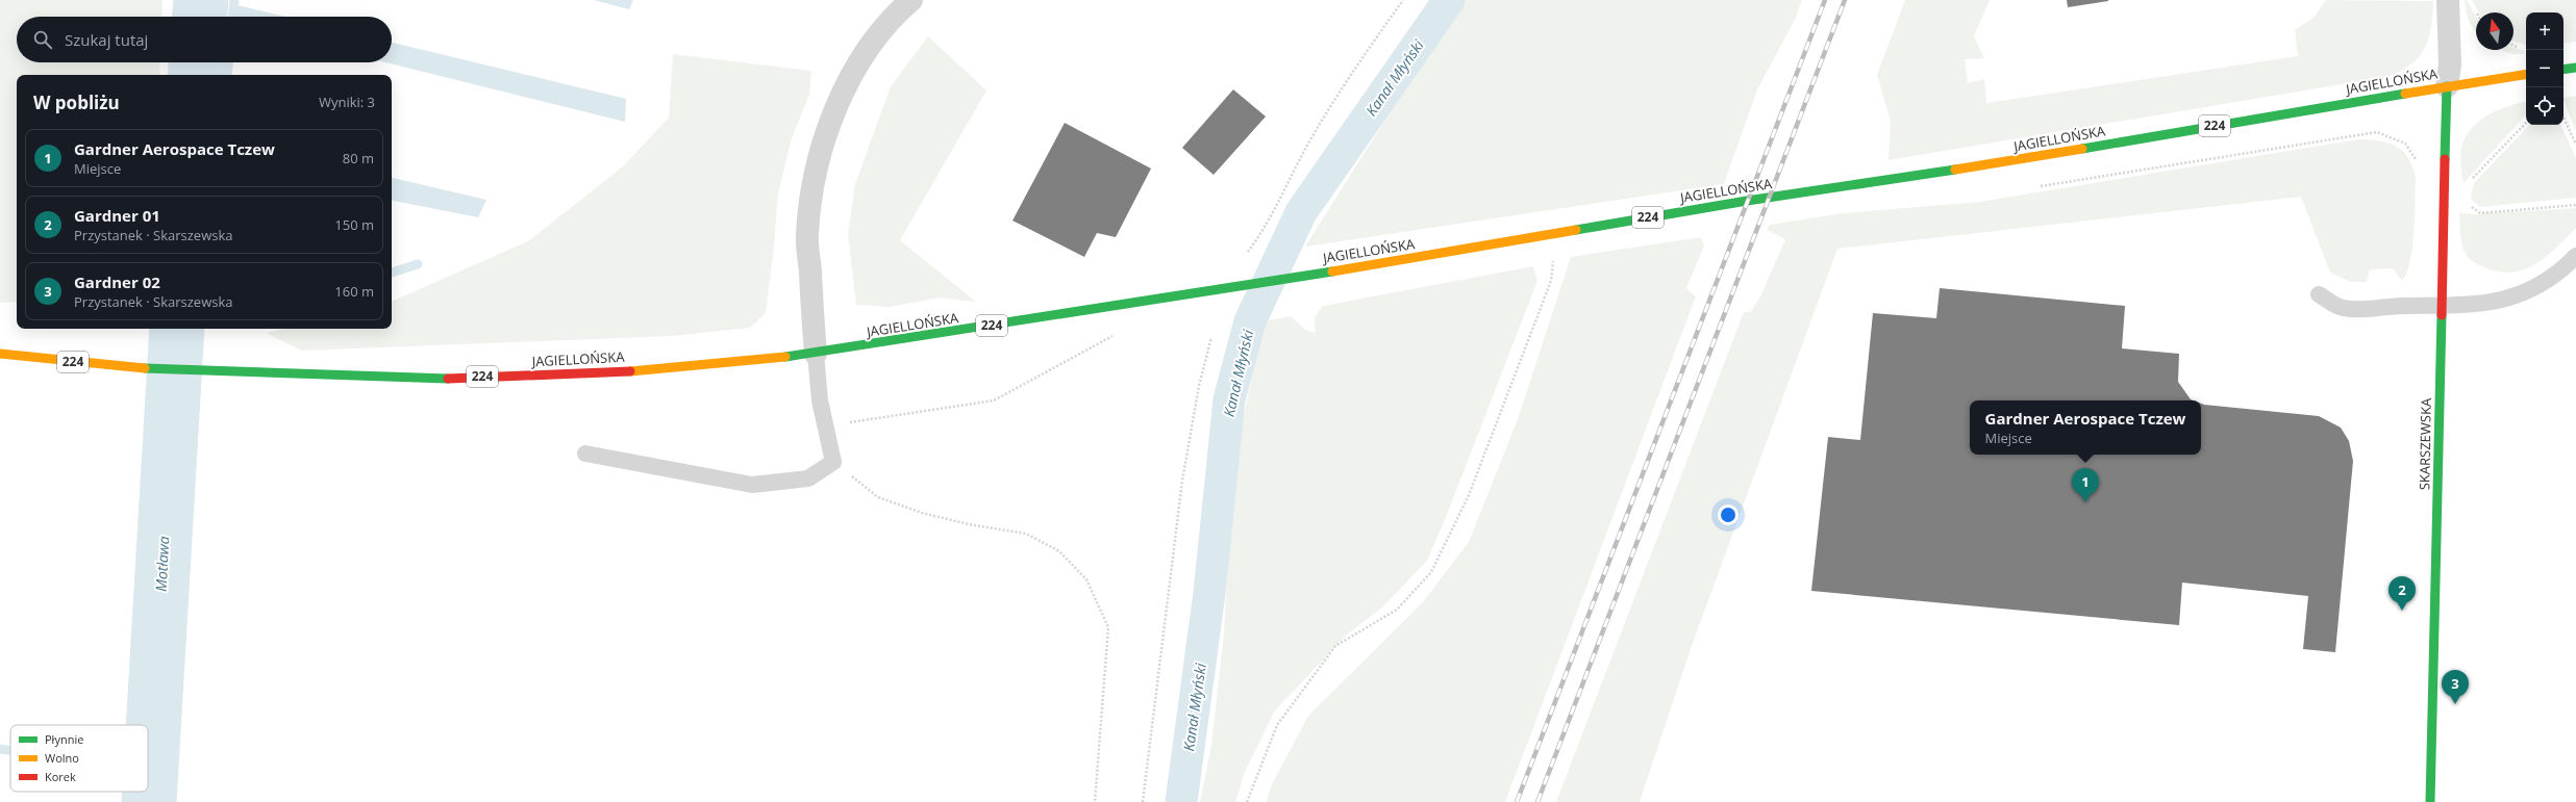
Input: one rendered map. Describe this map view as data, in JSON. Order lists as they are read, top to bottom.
{
  "streets": {
    "main road": ["JAGIELLOŃSKA", "224", "SKARSZEWSKA"]
  },
  "crossings": [
    ["JAGIELLOŃSKA", "SKARSZEWSKA"]
  ],
  "water": ["Kanał Młyński", "Motława"],
  "legend": ["Płynnie", "Wolno", "Korek"],
  "north": "top",
  "page": {
    "map_buttons": ["+", "−"],
    "search": "Szukaj tutaj",
    "heading": ["W pobliżu", "Wyniki: 3"],
    "list": [
      {
        "mark": "1",
        "name": "Gardner Aerospace Tczew",
        "note": "Miejsce",
        "value": "80 m"
      },
      {
        "mark": "2",
        "name": "Gardner 01",
        "note": "Przystanek · Skarszewska",
        "value": "150 m"
      },
      {
        "mark": "3",
        "name": "Gardner 02",
        "note": "Przystanek · Skarszewska",
        "value": "160 m"
      }
    ],
    "popup": ["Gardner Aerospace Tczew", "Miejsce"],
    "pins": ["1", "2", "3"]
  }
}
